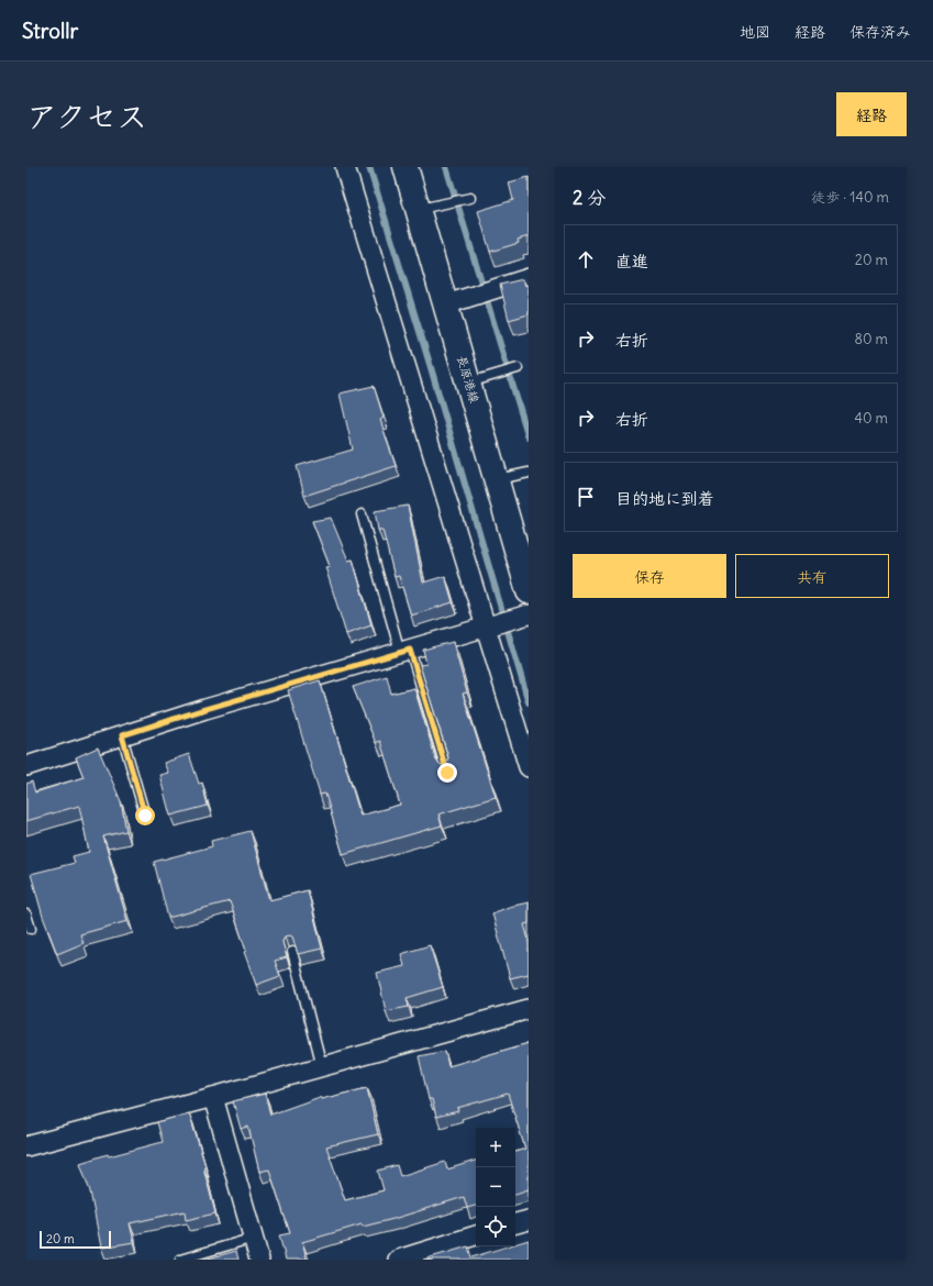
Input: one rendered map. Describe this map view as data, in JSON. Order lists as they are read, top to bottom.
{
  "streets": {
    "main road": ["長原港線"]
  },
  "scale_bar": "20 m",
  "page": {
    "header": "Strollr",
    "nav": ["地図", "経路", "保存済み"],
    "title": "アクセス",
    "buttons": [
      "経路",
      ["保存", "共有"]
    ],
    "heading": ["2 分", "徒歩 · 140 m"],
    "list": [
      ["直進", "20 m"],
      ["右折", "80 m"],
      ["右折", "40 m"],
      "目的地に到着"
    ],
    "map_buttons": ["+", "−"],
    "scale": "20 m"
  }
}
